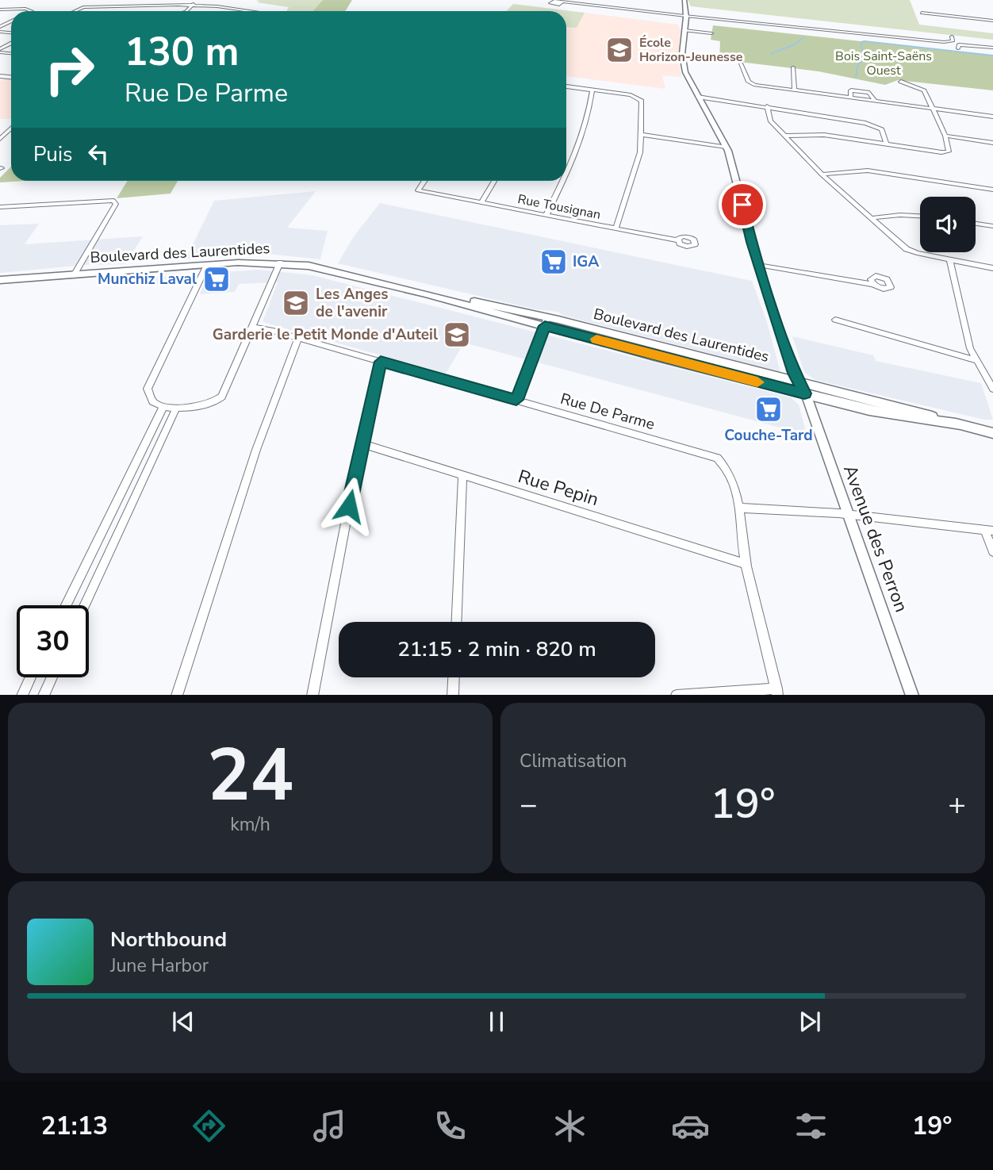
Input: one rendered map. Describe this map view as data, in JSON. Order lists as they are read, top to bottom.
{
  "streets": {
    "main road": ["Boulevard des Laurentides"],
    "street": [
      "Rue Tousignan",
      "Rue De Parme",
      "Rue Pepin",
      "Avenue des Perron"
    ]
  },
  "crossings": [
    ["Boulevard des Laurentides", "Avenue des Perron"],
    ["Rue De Parme", "Rue Pepin"]
  ],
  "parks": ["Bois Saint-Saëns Ouest"],
  "places": {
    "school or university": ["École Horizon-Jeunesse", "Les Anges de l'avenir", "Garderie le Petit Monde d'Auteil"],
    "supermarket": ["IGA", "Munchiz Laval", "Couche-Tard"]
  },
  "page": {
    "turn": ["130 m", "Rue De Parme"],
    "then": "Puis",
    "limit": "30",
    "trip": "21:15 · 2 min · 820 m",
    "tile": [
      ["24", "km/h"],
      "Climatisation"
    ],
    "heat": ["−", "19°", "+"],
    "song": ["Northbound", "June Harbor"],
    "tabs": ["21:13", "19°"]
  }
}
